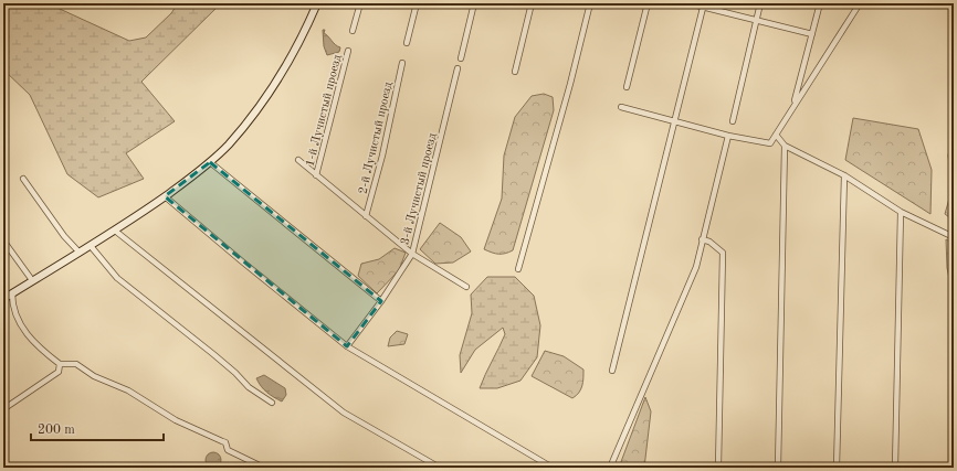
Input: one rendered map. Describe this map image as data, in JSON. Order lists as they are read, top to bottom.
{
  "streets": {
    "street": ["1-й Лучистый проезд", "2-й Лучистый проезд", "3-й Лучистый проезд"]
  },
  "scale_bar": "200 m"
}
